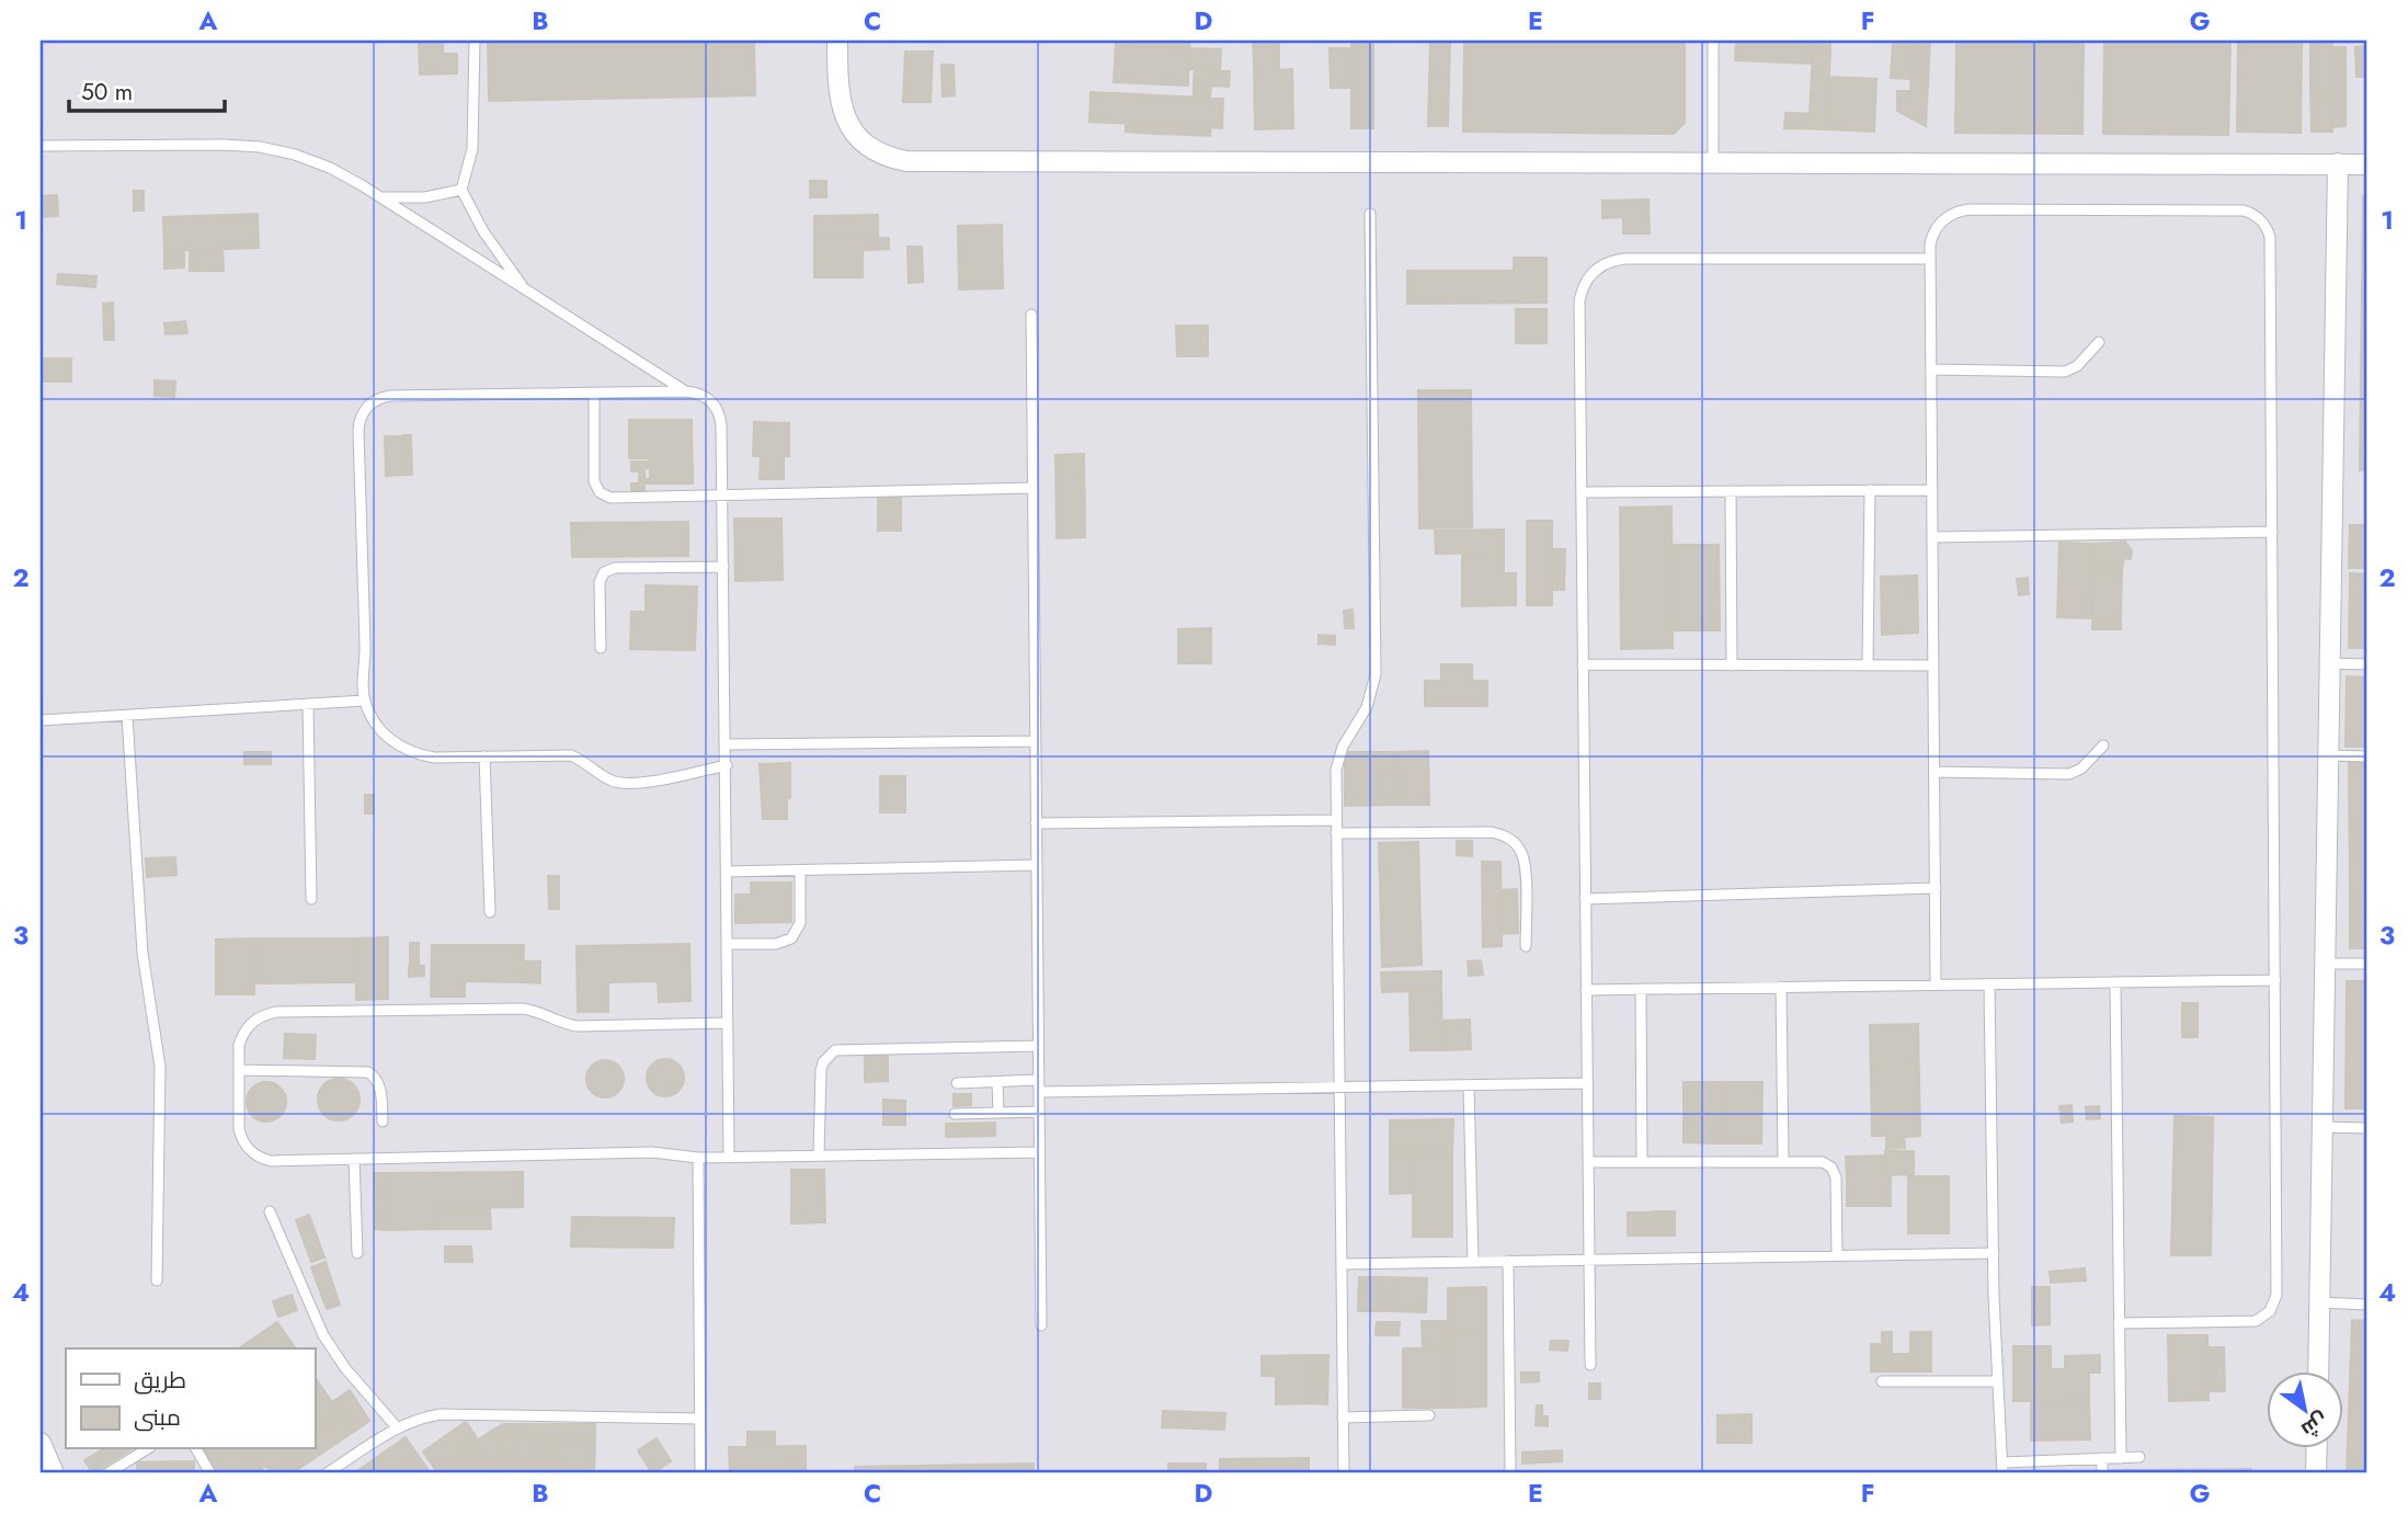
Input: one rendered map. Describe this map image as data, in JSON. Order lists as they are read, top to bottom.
{
  "legend": ["طريق", "مبنى"],
  "scale_bar": "50 m",
  "north": "bottom right",
  "grid": {
    "columns": [
      "A",
      "B",
      "C",
      "D",
      "E",
      "F",
      "G"
    ],
    "rows": [
      "1",
      "2",
      "3",
      "4"
    ]
  }
}
